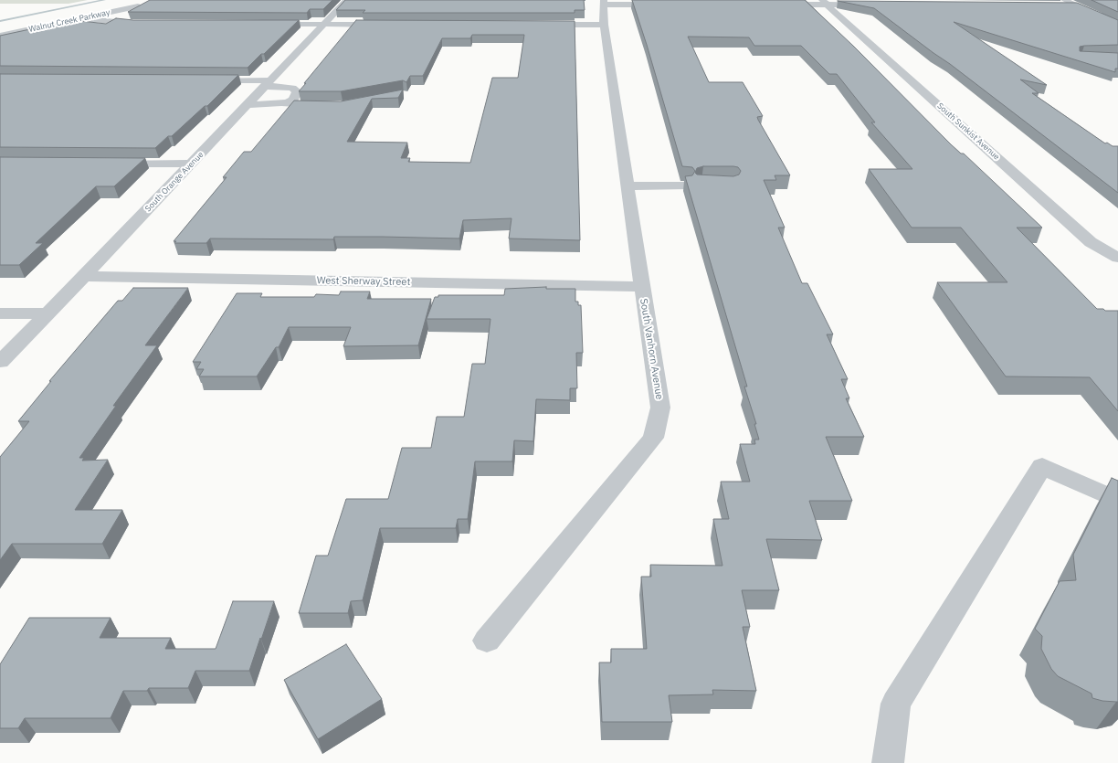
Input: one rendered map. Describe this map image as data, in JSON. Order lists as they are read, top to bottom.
{
  "streets": {
    "street": [
      "Walnut Creek Parkway",
      "South Sunkist Avenue",
      "South Orange Avenue",
      "West Sherway Street",
      "South Vanhorn Avenue"
    ]
  },
  "crossings": [
    ["South Orange Avenue", "West Sherway Street"],
    ["West Sherway Street", "South Vanhorn Avenue"]
  ]
}
